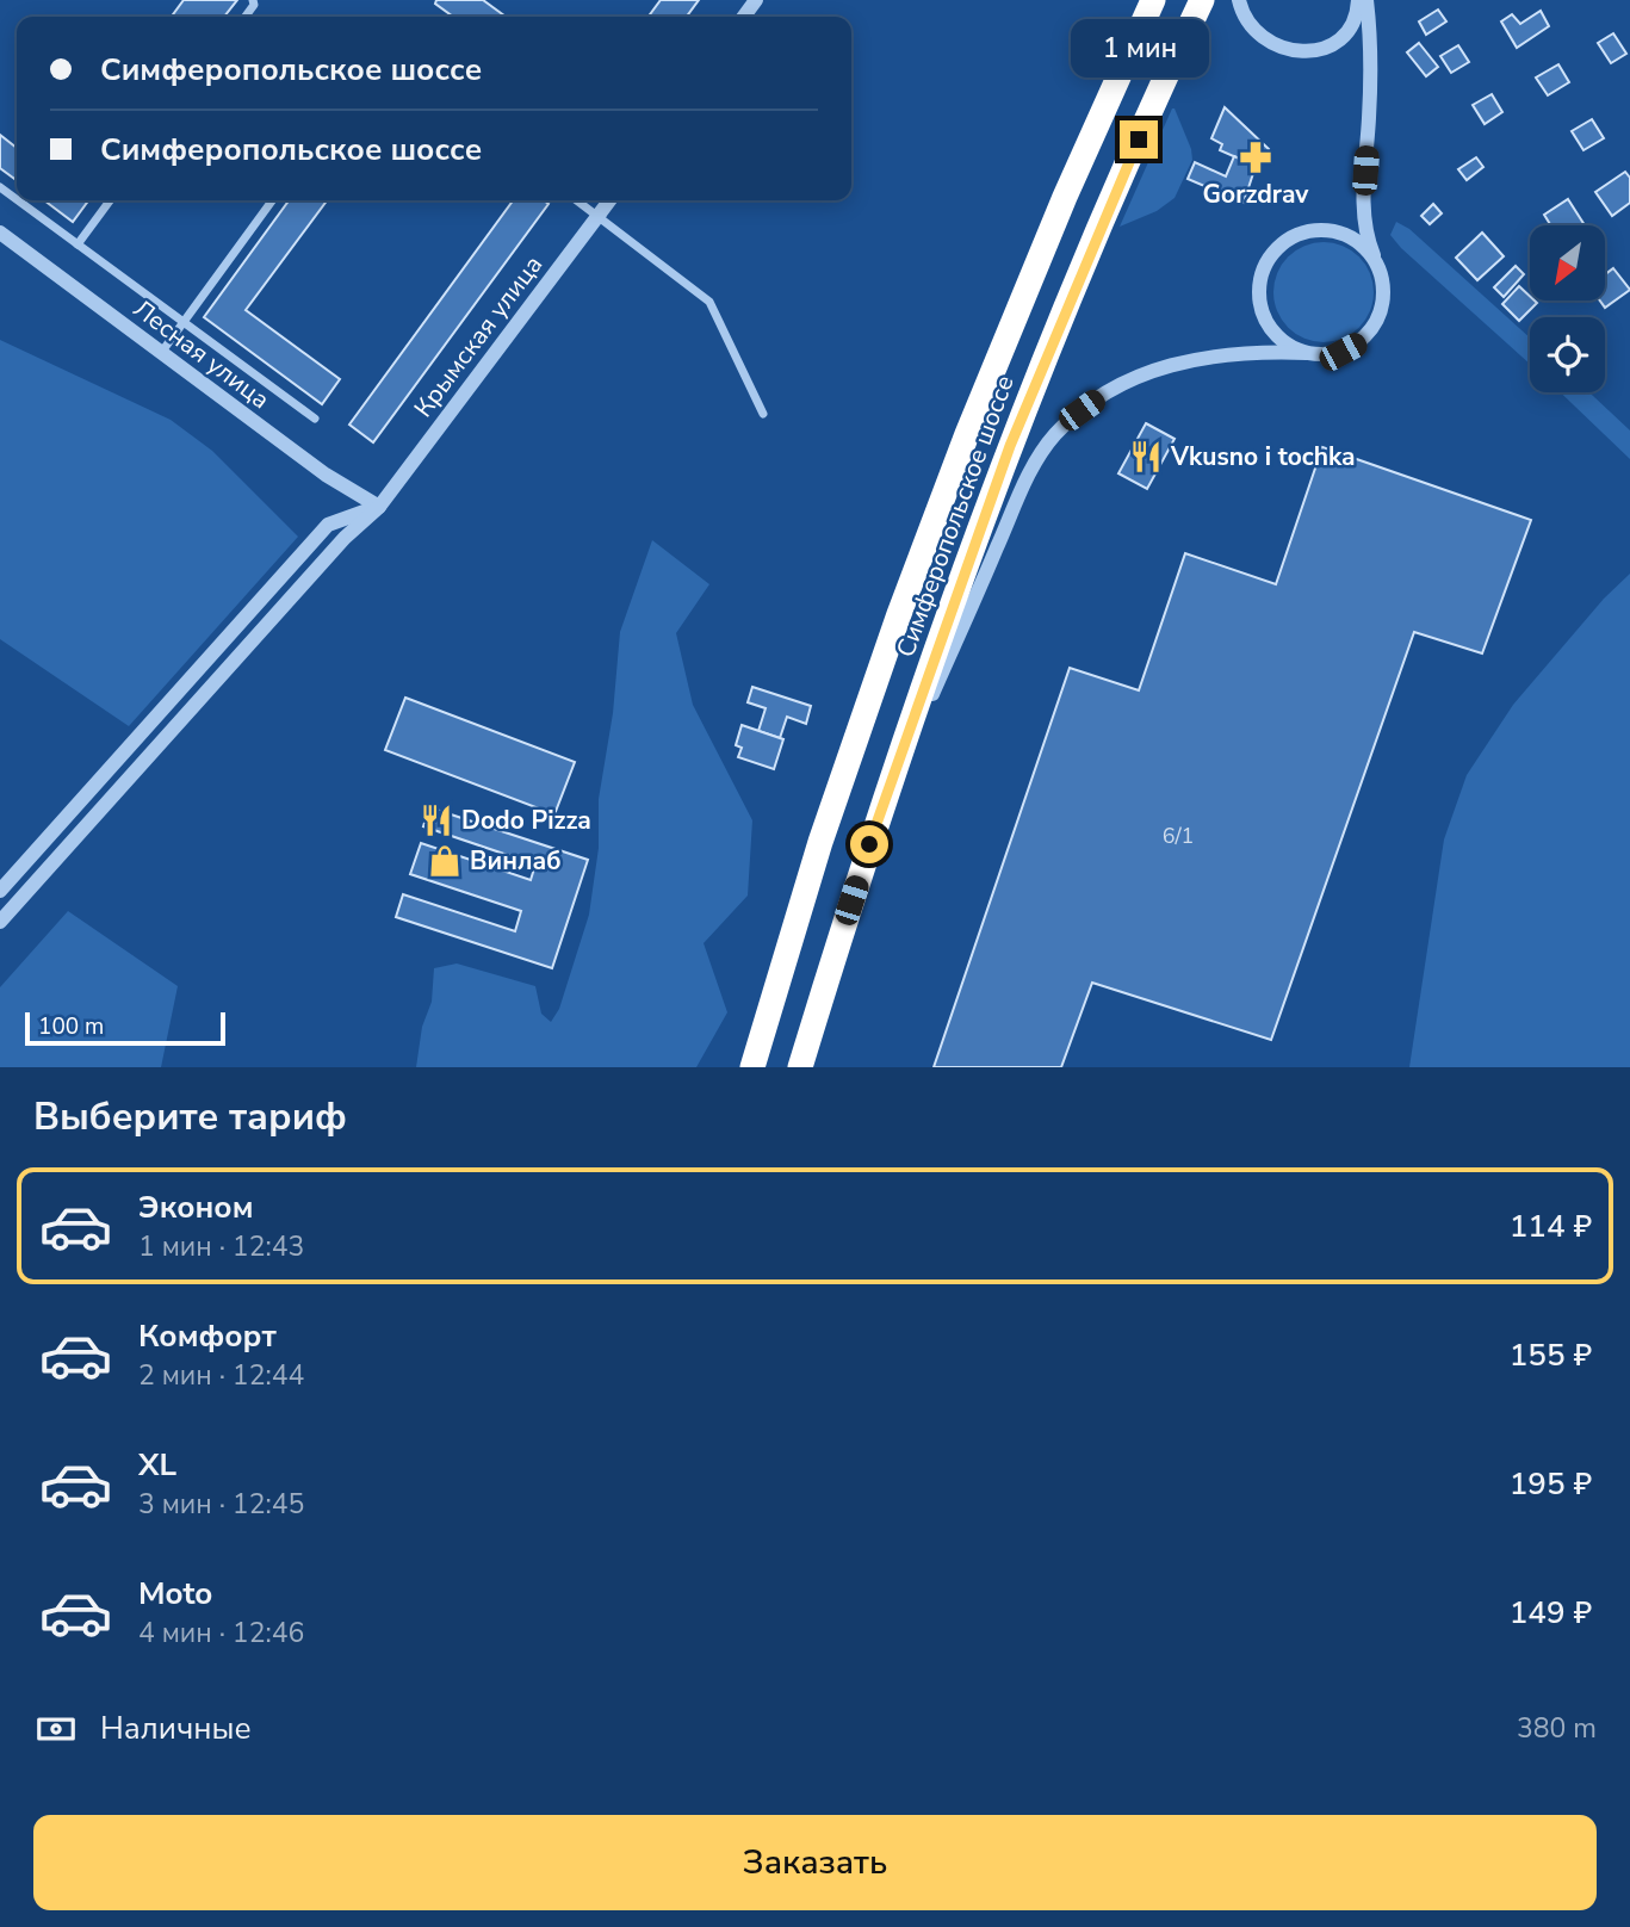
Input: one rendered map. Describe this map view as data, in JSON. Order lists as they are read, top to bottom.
{
  "streets": {
    "highway": ["Симферопольское шоссе"],
    "street": ["Крымская улица", "Лесная улица"]
  },
  "crossings": [
    ["Крымская улица", "Лесная улица"]
  ],
  "places": {
    "pharmacy": ["Gorzdrav"],
    "restaurant": ["Vkusno i tochka", "Dodo Pizza"],
    "shop": ["Винлаб"]
  },
  "house_numbers": ["6/1"],
  "scale_bar": "100 m",
  "north": "bottom left",
  "page": {
    "banner": ["Симферопольское шоссе", "Симферопольское шоссе"],
    "bubble": "1 мин",
    "scale": "100 m",
    "heading": "Выберите тариф",
    "list": [
      {
        "name": "Эконом",
        "note": "1 мин · 12:43",
        "value": "114 ₽"
      },
      {
        "name": "Комфорт",
        "note": "2 мин · 12:44",
        "value": "155 ₽"
      },
      {
        "name": "XL",
        "note": "3 мин · 12:45",
        "value": "195 ₽"
      },
      {
        "name": "Moto",
        "note": "4 мин · 12:46",
        "value": "149 ₽"
      }
    ],
    "pay": ["Наличные", "380 m"],
    "buttons": "Заказать"
  }
}
